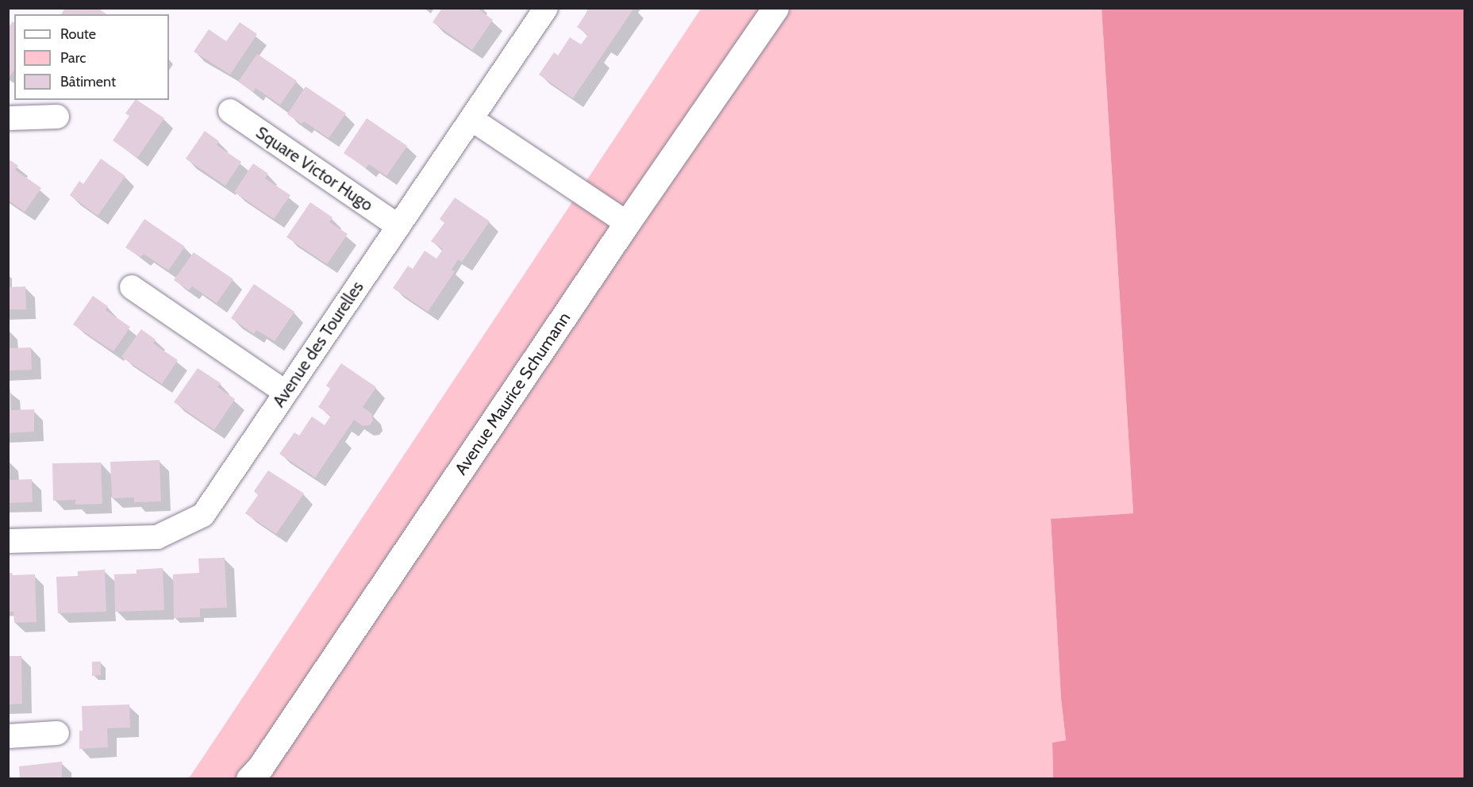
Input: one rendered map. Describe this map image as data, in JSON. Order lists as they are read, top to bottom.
{
  "streets": {
    "street": ["Square Victor Hugo", "Avenue des Tourelles", "Avenue Maurice Schumann"]
  },
  "crossings": [
    ["Square Victor Hugo", "Avenue des Tourelles"]
  ],
  "legend": ["Route", "Parc", "Bâtiment"]
}
